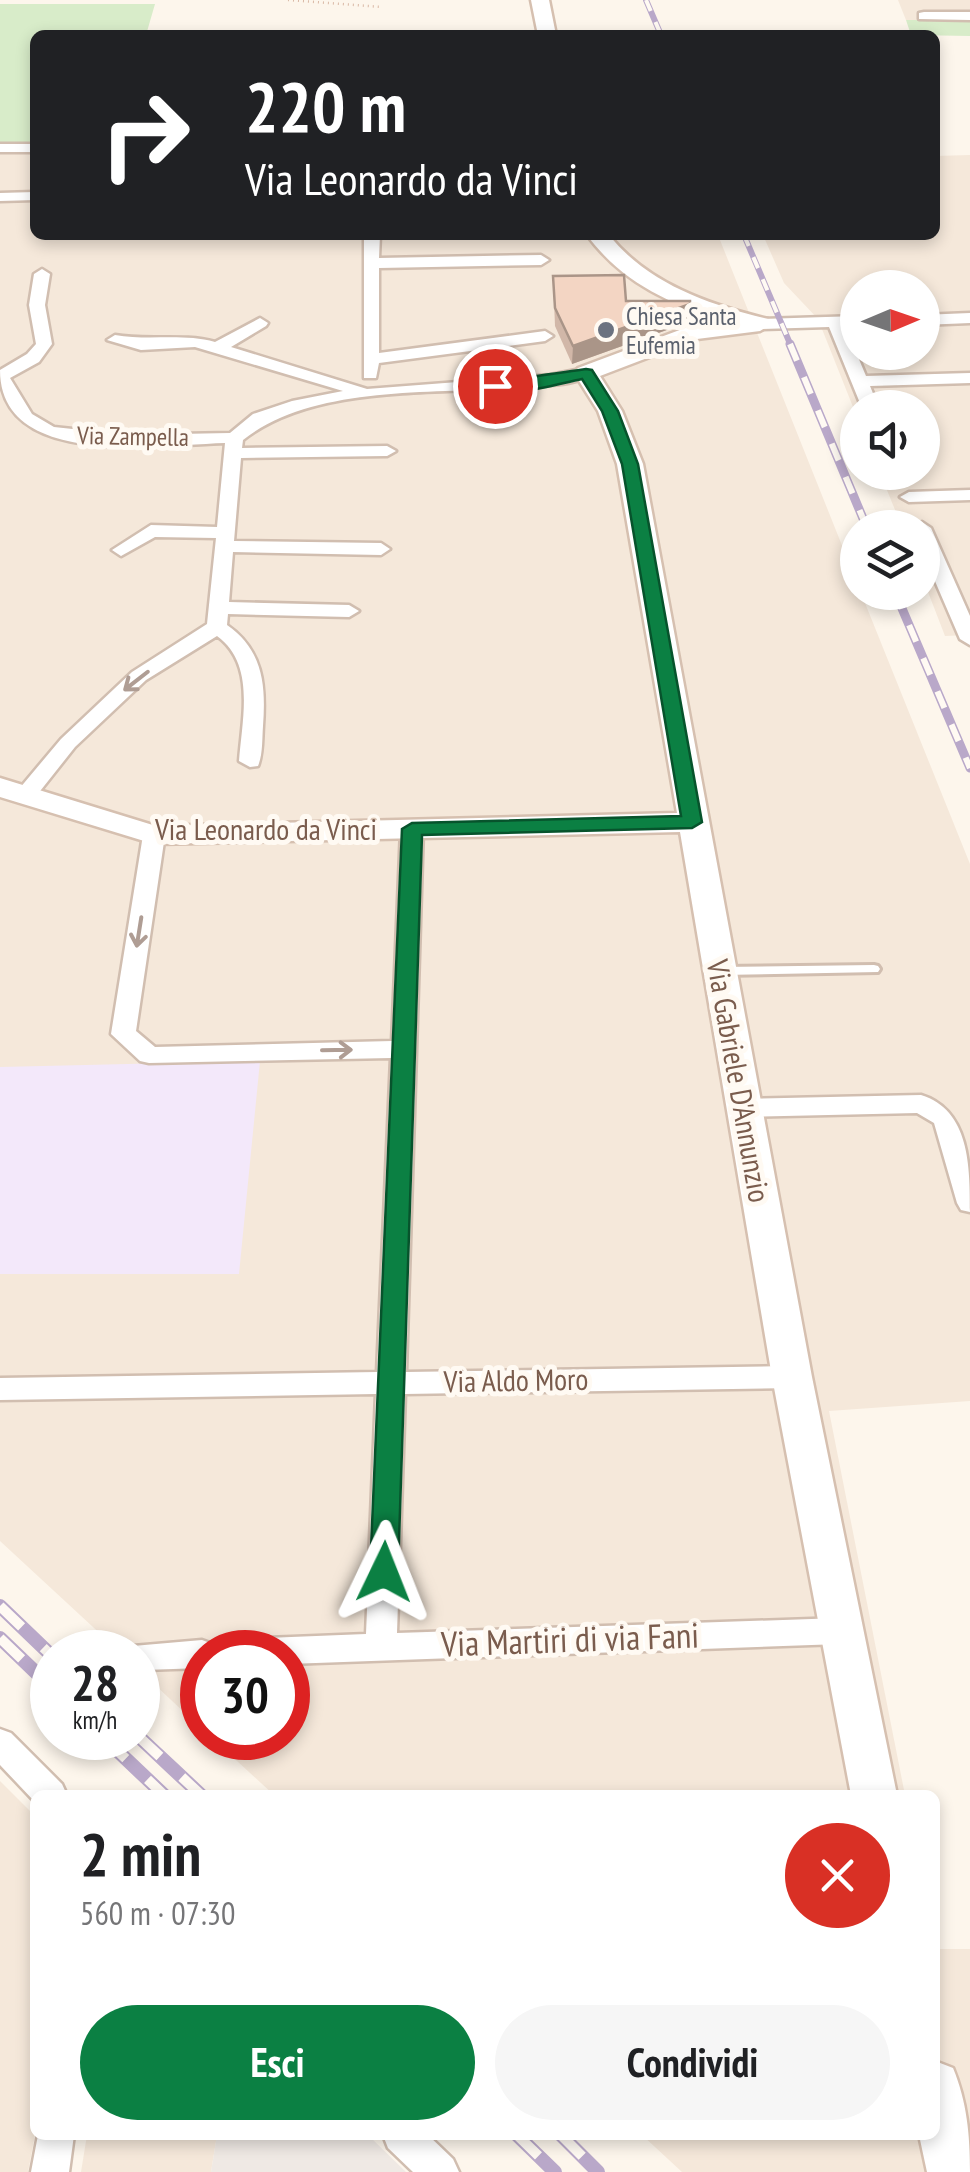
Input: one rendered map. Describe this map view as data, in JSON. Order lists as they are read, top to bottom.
{
  "streets": {
    "street": [
      "Via Zampella",
      "Via Leonardo da Vinci",
      "Via Gabriele D'Annunzio",
      "Via Aldo Moro",
      "Via Martiri di via Fani"
    ]
  },
  "crossings": [
    ["Via Leonardo da Vinci", "Via Gabriele D'Annunzio"],
    ["Via Gabriele D'Annunzio", "Via Aldo Moro"],
    ["Via Gabriele D'Annunzio", "Via Martiri di via Fani"]
  ],
  "places": ["Chiesa Santa Eufemia"],
  "north": "right",
  "page": {
    "turn": ["220 m", "Via Leonardo da Vinci"],
    "speed": "28 km/h",
    "limit": "30",
    "heading": ["2 min", "560 m · 07:30"],
    "buttons": ["Esci", "Condividi"]
  }
}
